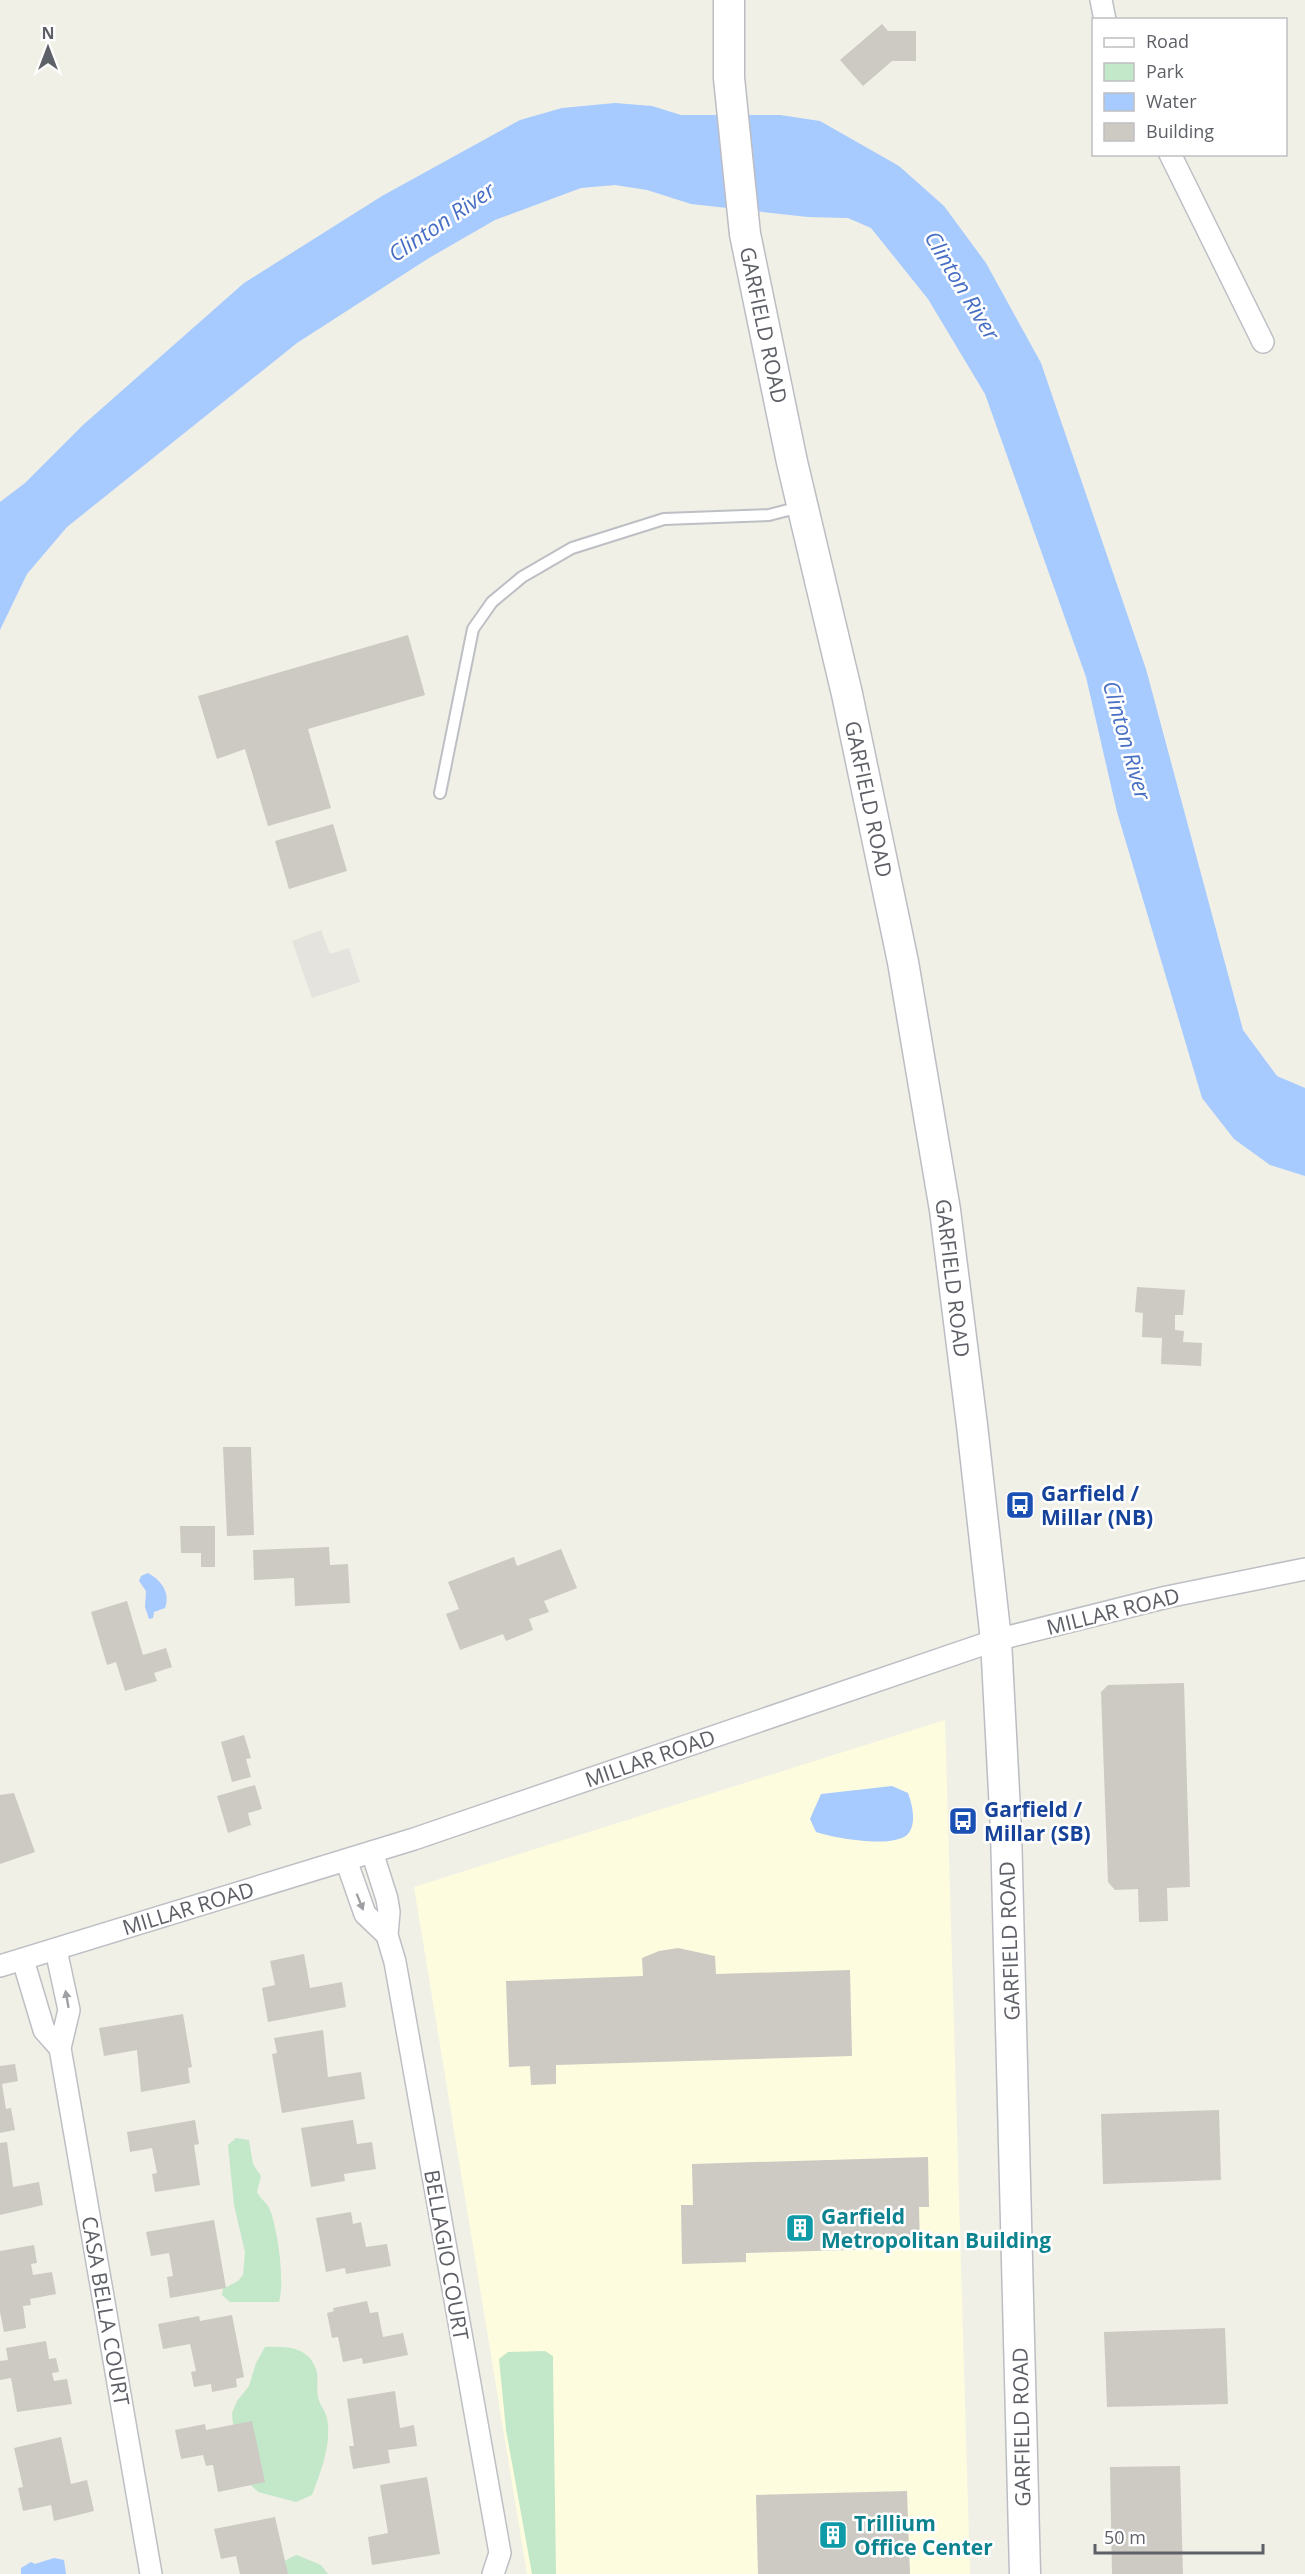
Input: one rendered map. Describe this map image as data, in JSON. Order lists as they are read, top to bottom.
{
  "streets": {
    "main road": ["GARFIELD ROAD"],
    "street": ["MILLAR ROAD", "BELLAGIO COURT", "CASA BELLA COURT"]
  },
  "crossings": [
    ["GARFIELD ROAD", "MILLAR ROAD"],
    ["MILLAR ROAD", "BELLAGIO COURT"],
    ["MILLAR ROAD", "CASA BELLA COURT"]
  ],
  "water": ["Clinton River"],
  "places": {
    "bus stop": ["Garfield / Millar (NB)", "Garfield / Millar (SB)"],
    "building": ["Garfield Metropolitan Building", "Trillium Office Center"]
  },
  "legend": [
    "Road",
    "Park",
    "Water",
    "Building"
  ],
  "scale_bar": "50 m",
  "north": "top"
}
